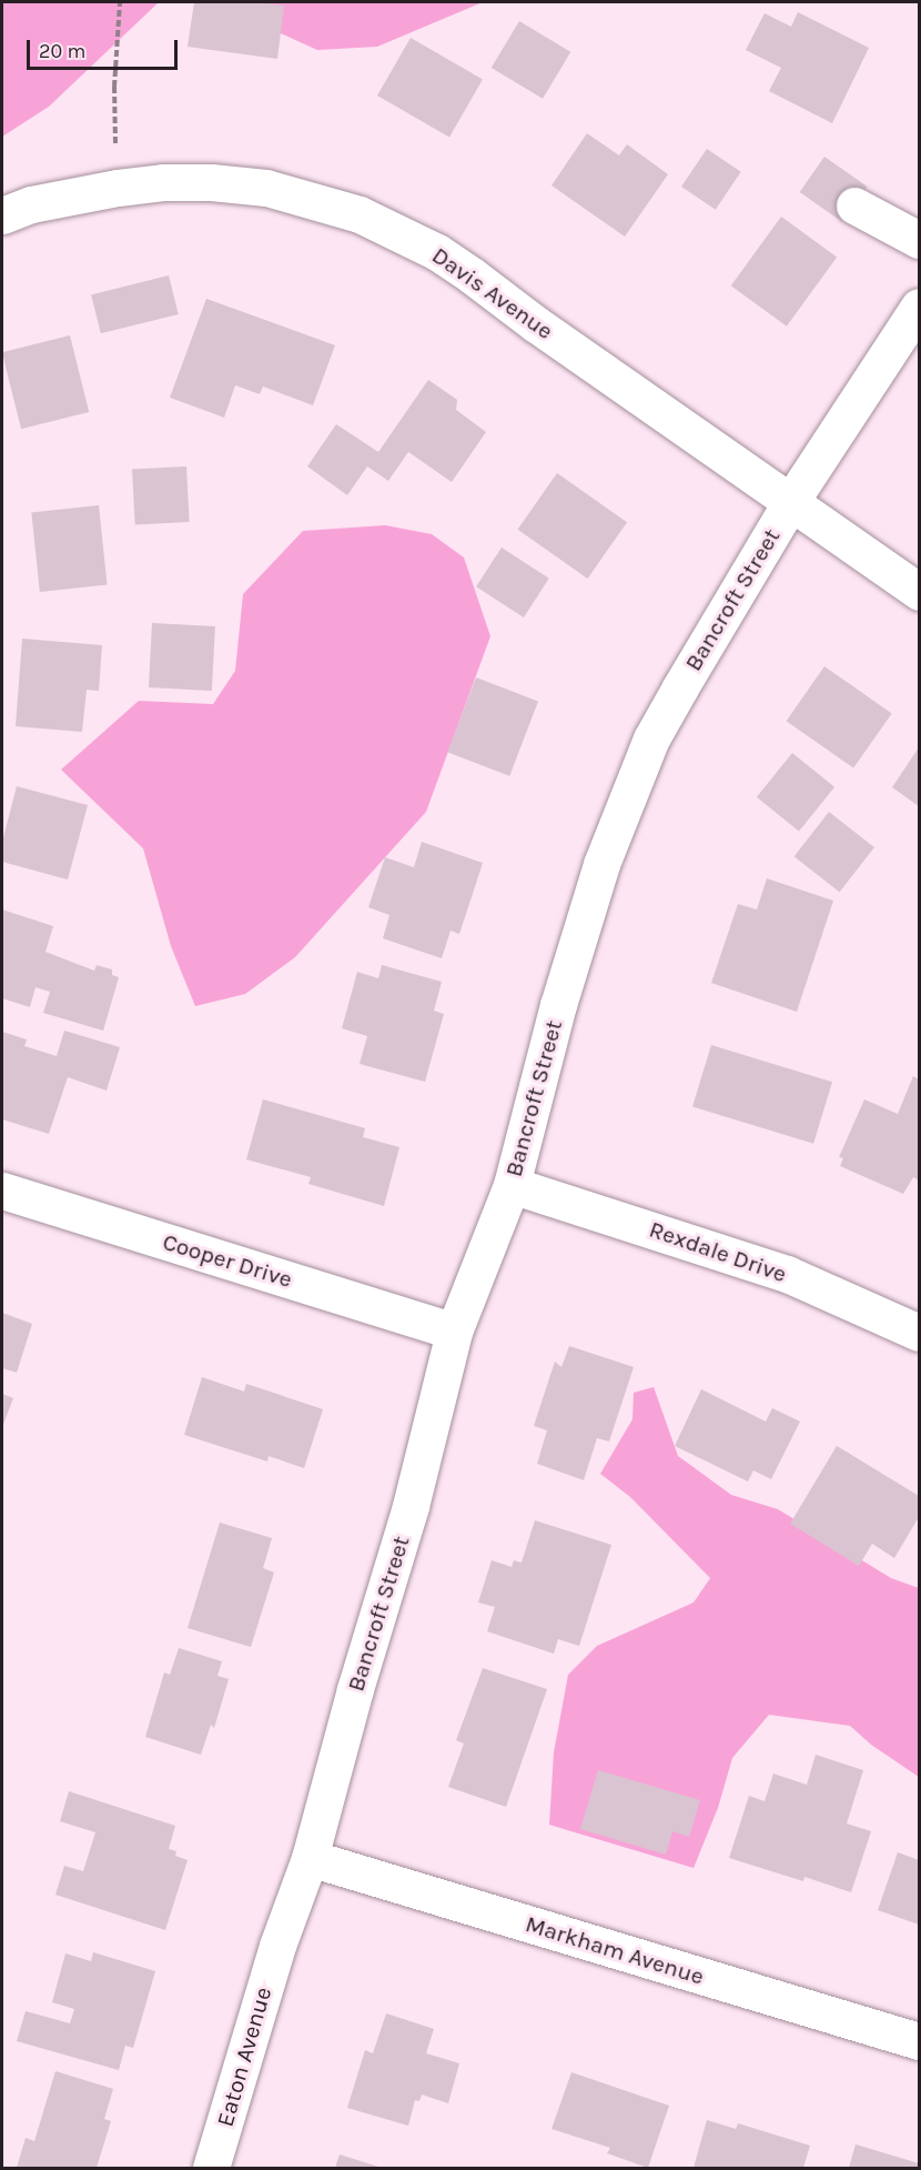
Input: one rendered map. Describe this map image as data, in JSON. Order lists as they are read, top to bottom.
{
  "streets": {
    "street": [
      "Davis Avenue",
      "Bancroft Street",
      "Rexdale Drive",
      "Cooper Drive",
      "Markham Avenue",
      "Eaton Avenue"
    ]
  },
  "crossings": [
    ["Davis Avenue", "Bancroft Street"],
    ["Bancroft Street", "Rexdale Drive"],
    ["Bancroft Street", "Cooper Drive"],
    ["Bancroft Street", "Markham Avenue"],
    ["Bancroft Street", "Eaton Avenue"]
  ],
  "scale_bar": "20 m"
}
